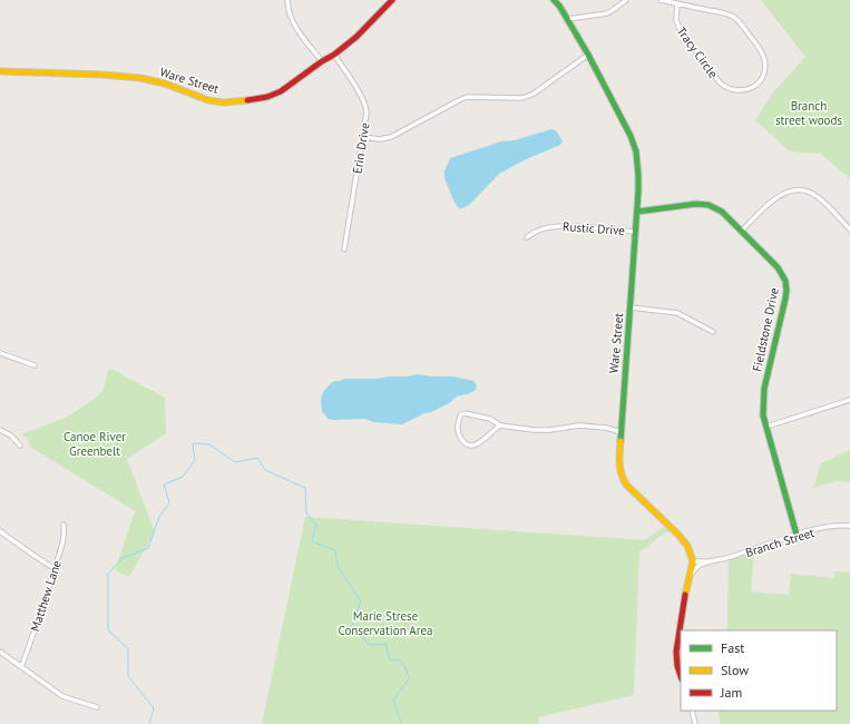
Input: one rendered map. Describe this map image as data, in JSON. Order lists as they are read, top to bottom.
{
  "streets": {
    "street": [
      "Tracy Circle",
      "Ware Street",
      "Erin Drive",
      "Rustic Drive",
      "Fieldstone Drive",
      "Branch Street",
      "Matthew Lane"
    ]
  },
  "crossings": [
    ["Ware Street", "Erin Drive"],
    ["Ware Street", "Rustic Drive"],
    ["Ware Street", "Fieldstone Drive"],
    ["Ware Street", "Branch Street"],
    ["Fieldstone Drive", "Branch Street"]
  ],
  "parks": ["Branch street woods", "Canoe River Greenbelt", "Marie Strese Conservation Area"],
  "legend": ["Fast", "Slow", "Jam"]
}
